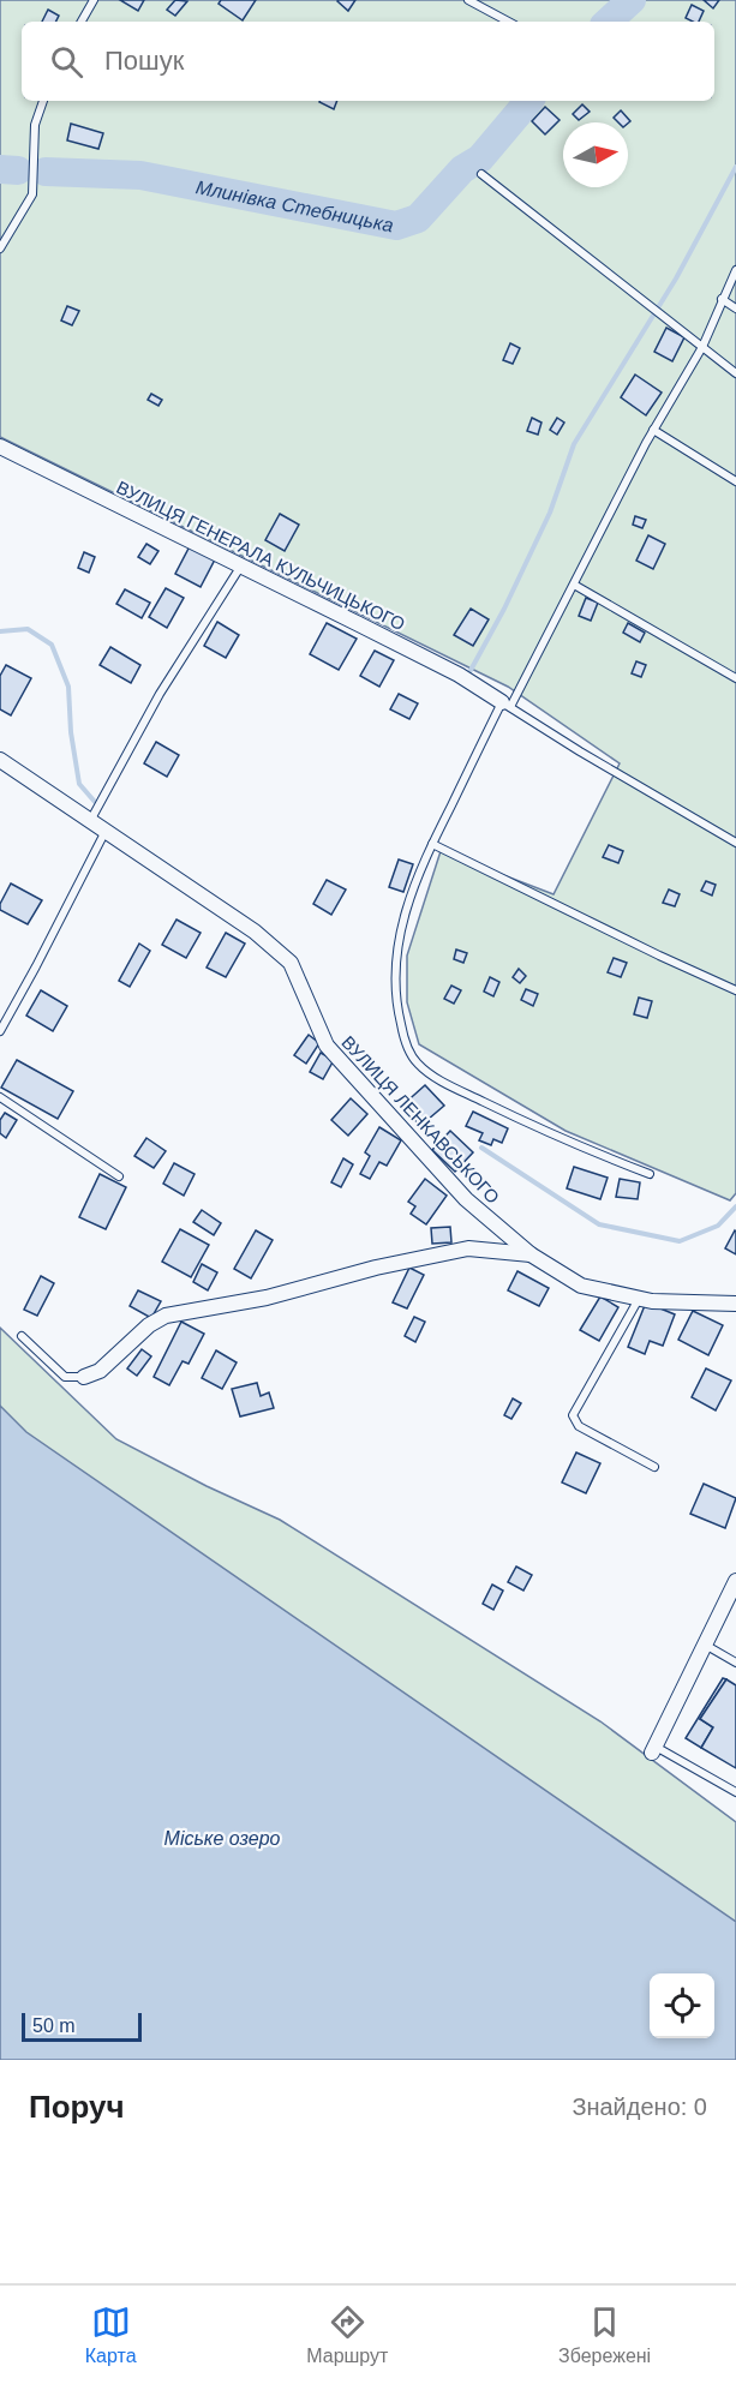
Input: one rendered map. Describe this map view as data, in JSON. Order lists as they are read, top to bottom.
{
  "streets": {
    "street": ["ВУЛИЦЯ ГЕНЕРАЛА КУЛЬЧИЦЬКОГО", "ВУЛИЦЯ ЛЕНКАВСЬКОГО"]
  },
  "water": ["Млинівка Стебницька", "Міське озеро"],
  "scale_bar": "50 m",
  "north": "right",
  "page": {
    "search": "Пошук",
    "scale": "50 m",
    "heading": ["Поруч", "Знайдено: 0"],
    "nav": ["Карта", "Маршрут", "Збережені"]
  }
}
